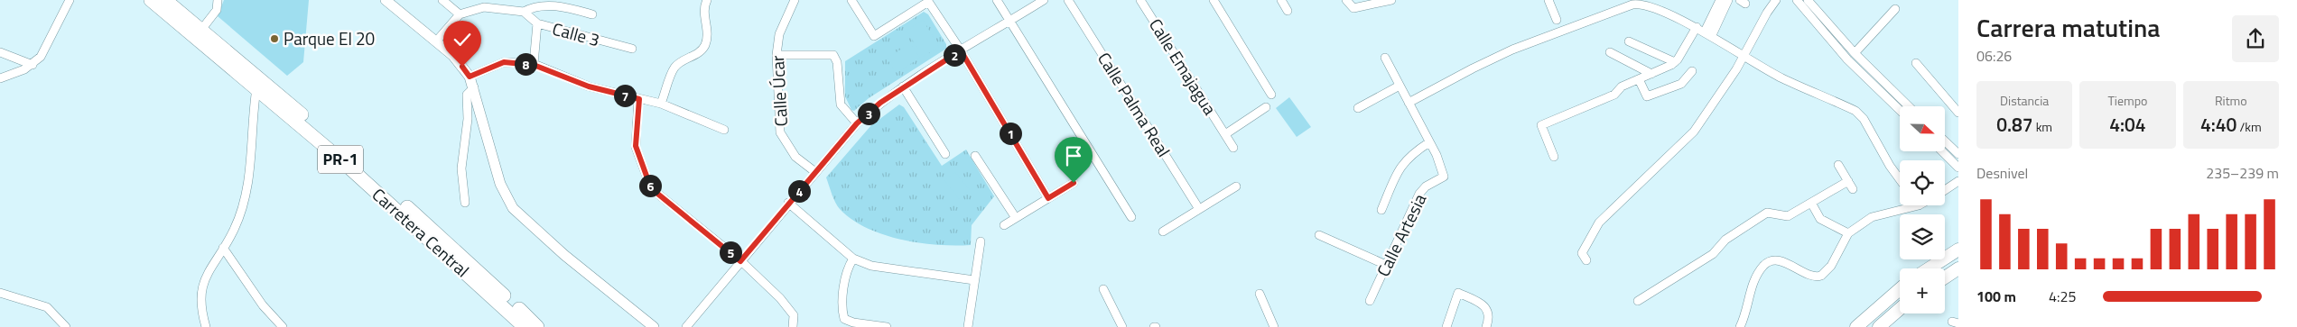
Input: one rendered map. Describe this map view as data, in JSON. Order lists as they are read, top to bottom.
{
  "streets": {
    "highway": ["PR-1", "Carretera Central"],
    "street": [
      "Calle 3",
      "Calle Emajagua",
      "Calle Úcar",
      "Calle Palma Real",
      "Calle Artesia"
    ]
  },
  "places": ["Parque El 20"],
  "north": "right",
  "page": {
    "heading": ["Carrera matutina", "06:26"],
    "pins": [
      "2",
      "8",
      "7",
      "3",
      "1",
      "6",
      "4",
      "5"
    ],
    "stats": [
      ["Distancia", "0.87 km"],
      ["Tiempo", "4:04"],
      ["Ritmo", "4:40 /km"]
    ],
    "map_buttons": "+",
    "chart": ["Desnivel", "235–239 m"],
    "list": [
      {
        "name": "100 m",
        "note": "4:25"
      }
    ]
  }
}
